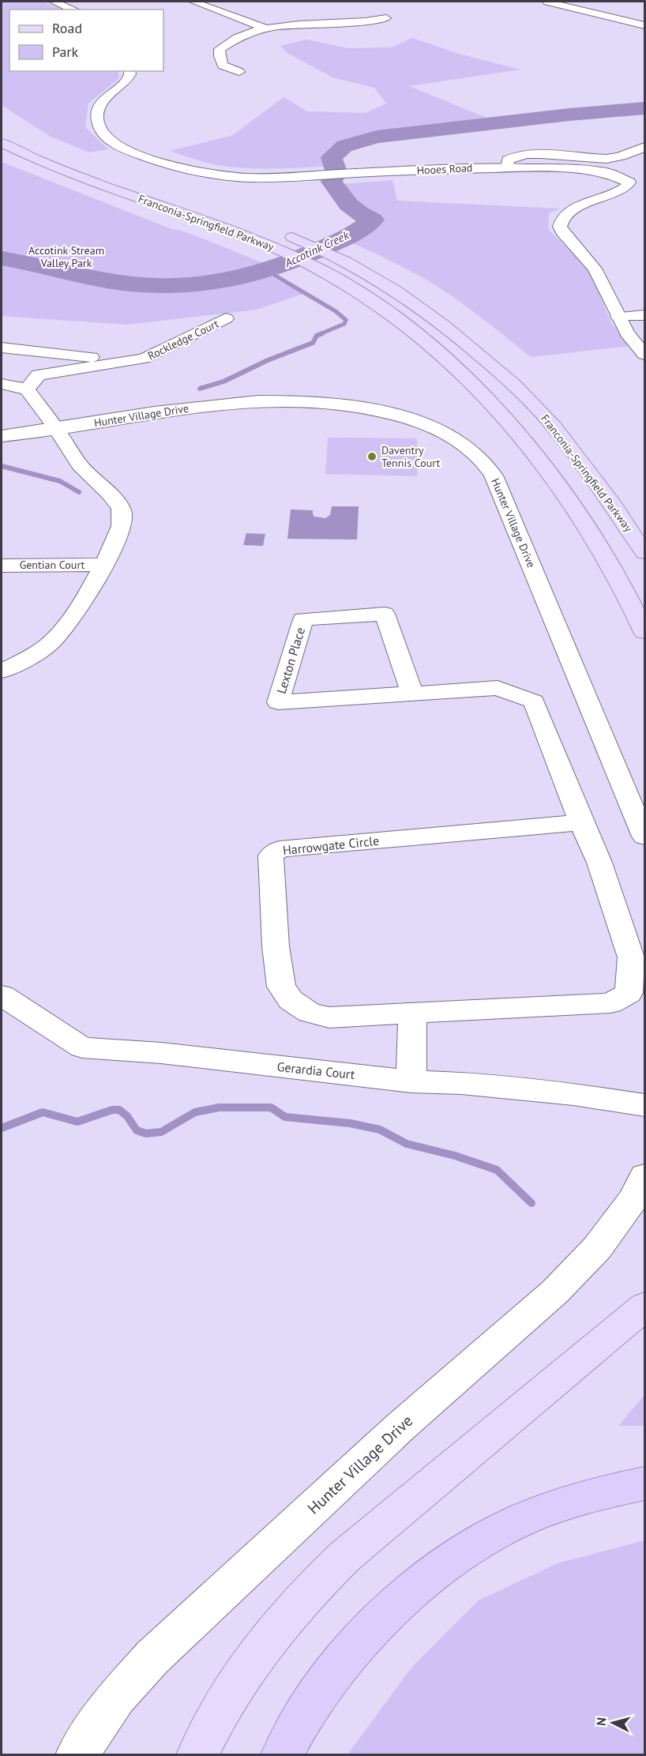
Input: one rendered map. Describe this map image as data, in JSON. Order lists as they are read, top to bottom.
{
  "streets": {
    "main road": ["Franconia-Springfield Parkway"],
    "street": [
      "Hooes Road",
      "Rockledge Court",
      "Hunter Village Drive",
      "Gentian Court",
      "Lexton Place",
      "Harrowgate Circle",
      "Gerardia Court"
    ]
  },
  "crossings": [
    ["Lexton Place", "Harrowgate Circle"]
  ],
  "water": ["Accotink Creek"],
  "parks": ["Accotink Stream Valley Park"],
  "places": ["Daventry Tennis Court"],
  "legend": ["Road", "Park"],
  "north": "left"
}
